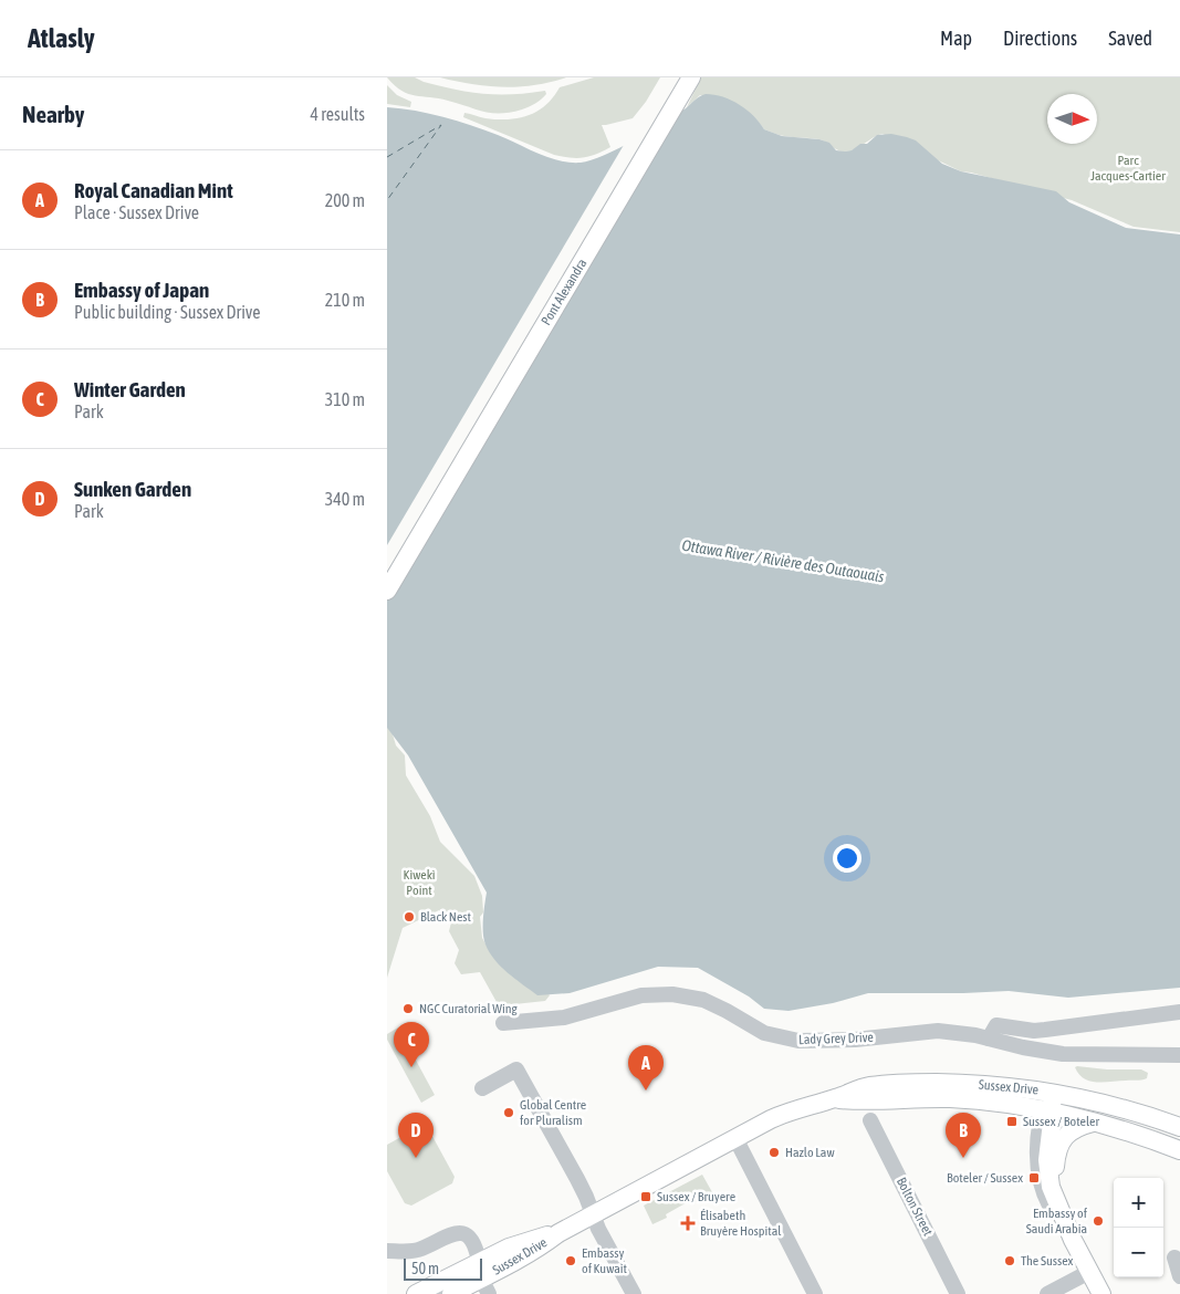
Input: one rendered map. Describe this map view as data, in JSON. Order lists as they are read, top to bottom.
{
  "streets": {
    "main road": ["Pont Alexandra", "Sussex Drive"],
    "street": ["Lady Grey Drive", "Bolton Street"]
  },
  "water": ["Ottawa River / Rivière des Outaouais"],
  "parks": ["Parc Jacques-Cartier", "Kìwekì Point"],
  "places": {
    "other": [
      "Black Nest",
      "NGC Curatorial Wing",
      "Global Centre for Pluralism",
      "Hazlo Law",
      "Embassy of Saudi Arabia",
      "Embassy of Kuwait",
      "The Sussex"
    ],
    "transit": ["Sussex / Boteler", "Boteler / Sussex", "Sussex / Bruyere"],
    "health": ["Élisabeth Bruyère Hospital"]
  },
  "scale_bar": "50 m",
  "north": "right",
  "page": {
    "header": "Atlasly",
    "nav": ["Map", "Directions", "Saved"],
    "heading": ["Nearby", "4 results"],
    "list": [
      {
        "mark": "A",
        "name": "Royal Canadian Mint",
        "note": "Place · Sussex Drive",
        "value": "200 m"
      },
      {
        "mark": "B",
        "name": "Embassy of Japan",
        "note": "Public building · Sussex Drive",
        "value": "210 m"
      },
      {
        "mark": "C",
        "name": "Winter Garden",
        "note": "Park",
        "value": "310 m"
      },
      {
        "mark": "D",
        "name": "Sunken Garden",
        "note": "Park",
        "value": "340 m"
      }
    ],
    "pins": [
      "C",
      "A",
      "B",
      "D"
    ],
    "map_buttons": ["+", "−"],
    "scale": "50 m"
  }
}
